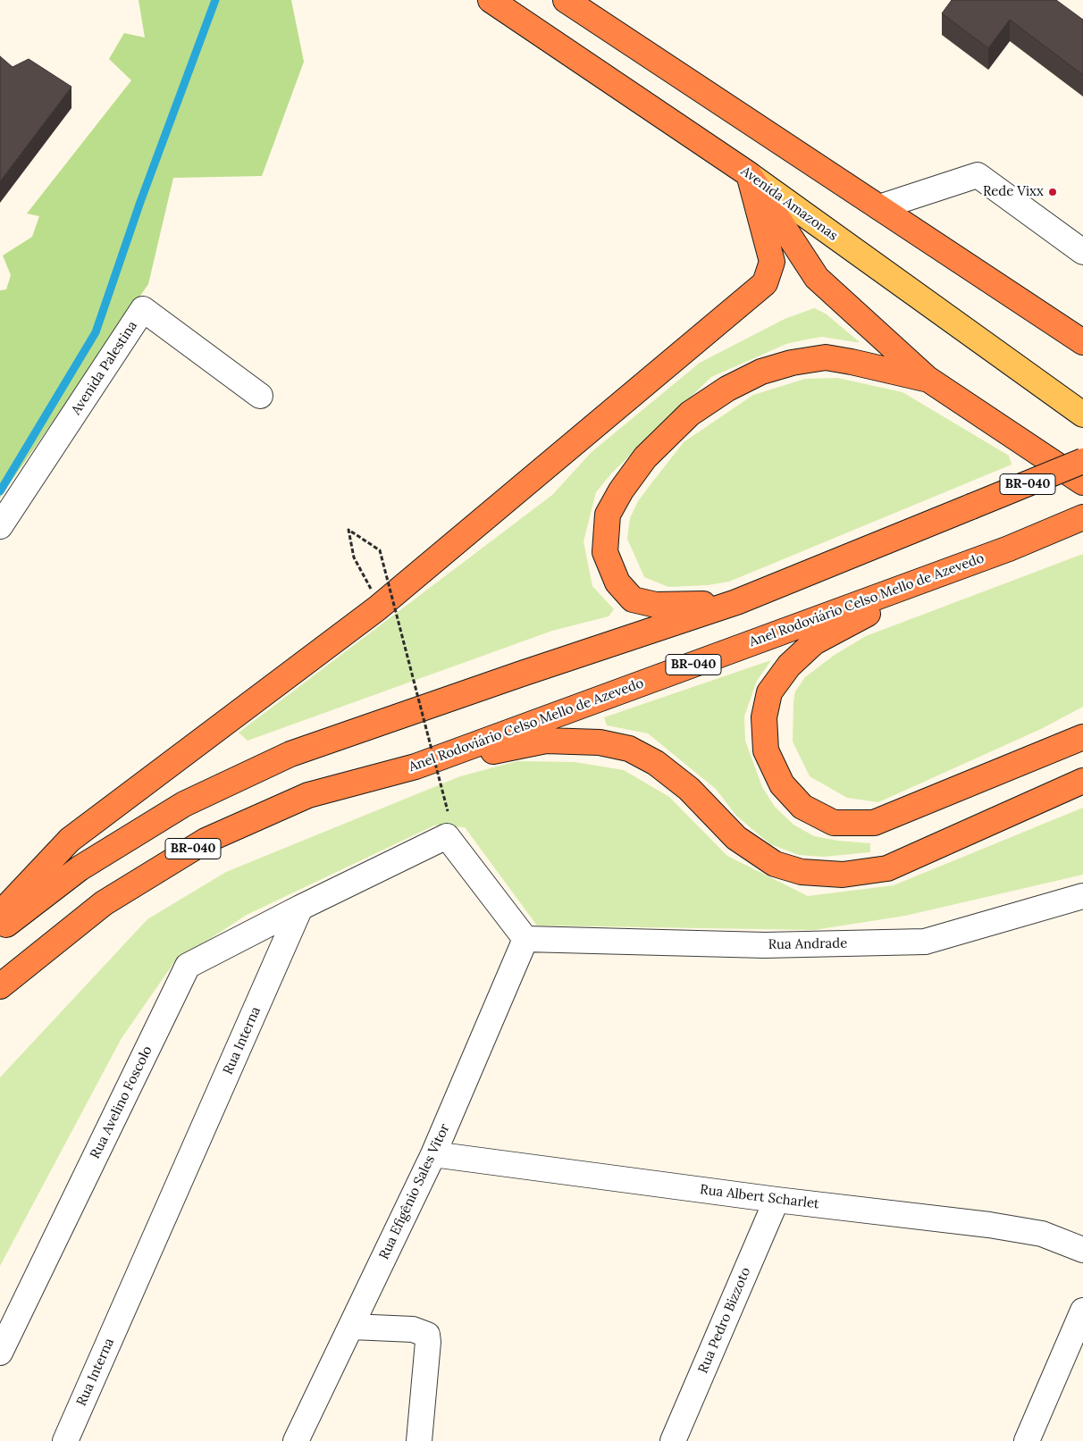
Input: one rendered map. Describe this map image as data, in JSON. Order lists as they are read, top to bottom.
{
  "streets": {
    "highway": ["Avenida Amazonas", "BR-040", "Anel Rodoviário Celso Mello de Azevedo"],
    "street": [
      "Avenida Palestina",
      "Rua Andrade",
      "Rua Interna",
      "Rua Avelino Foscolo",
      "Rua Efigênio Sales Vitor",
      "Rua Albert Scharlet",
      "Rua Pedro Bizzoto"
    ]
  },
  "crossings": [
    ["Rua Andrade", "Rua Efigênio Sales Vitor"],
    ["Rua Interna", "Rua Avelino Foscolo"],
    ["Rua Efigênio Sales Vitor", "Rua Albert Scharlet"],
    ["Rua Albert Scharlet", "Rua Pedro Bizzoto"]
  ],
  "places": ["Rede Vixx"]
}
